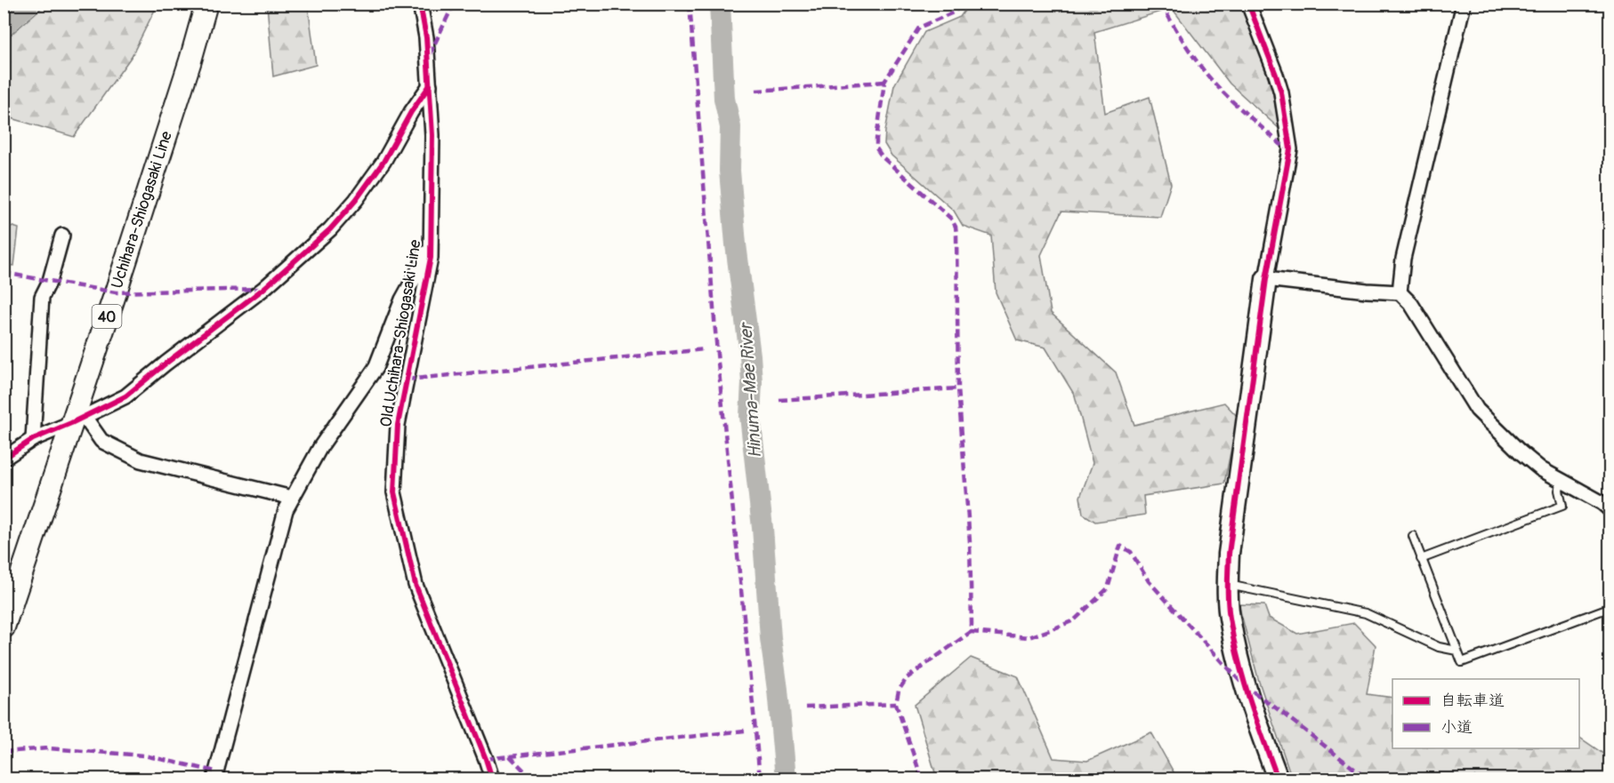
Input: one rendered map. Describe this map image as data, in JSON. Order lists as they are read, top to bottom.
{
  "streets": {
    "main road": ["Uchihara-Shiogasaki Line", "40"],
    "street": ["Old Uchihara-Shiogasaki Line"]
  },
  "water": ["Hinuma-Mae River"],
  "legend": ["自転車道", "小道"]
}
